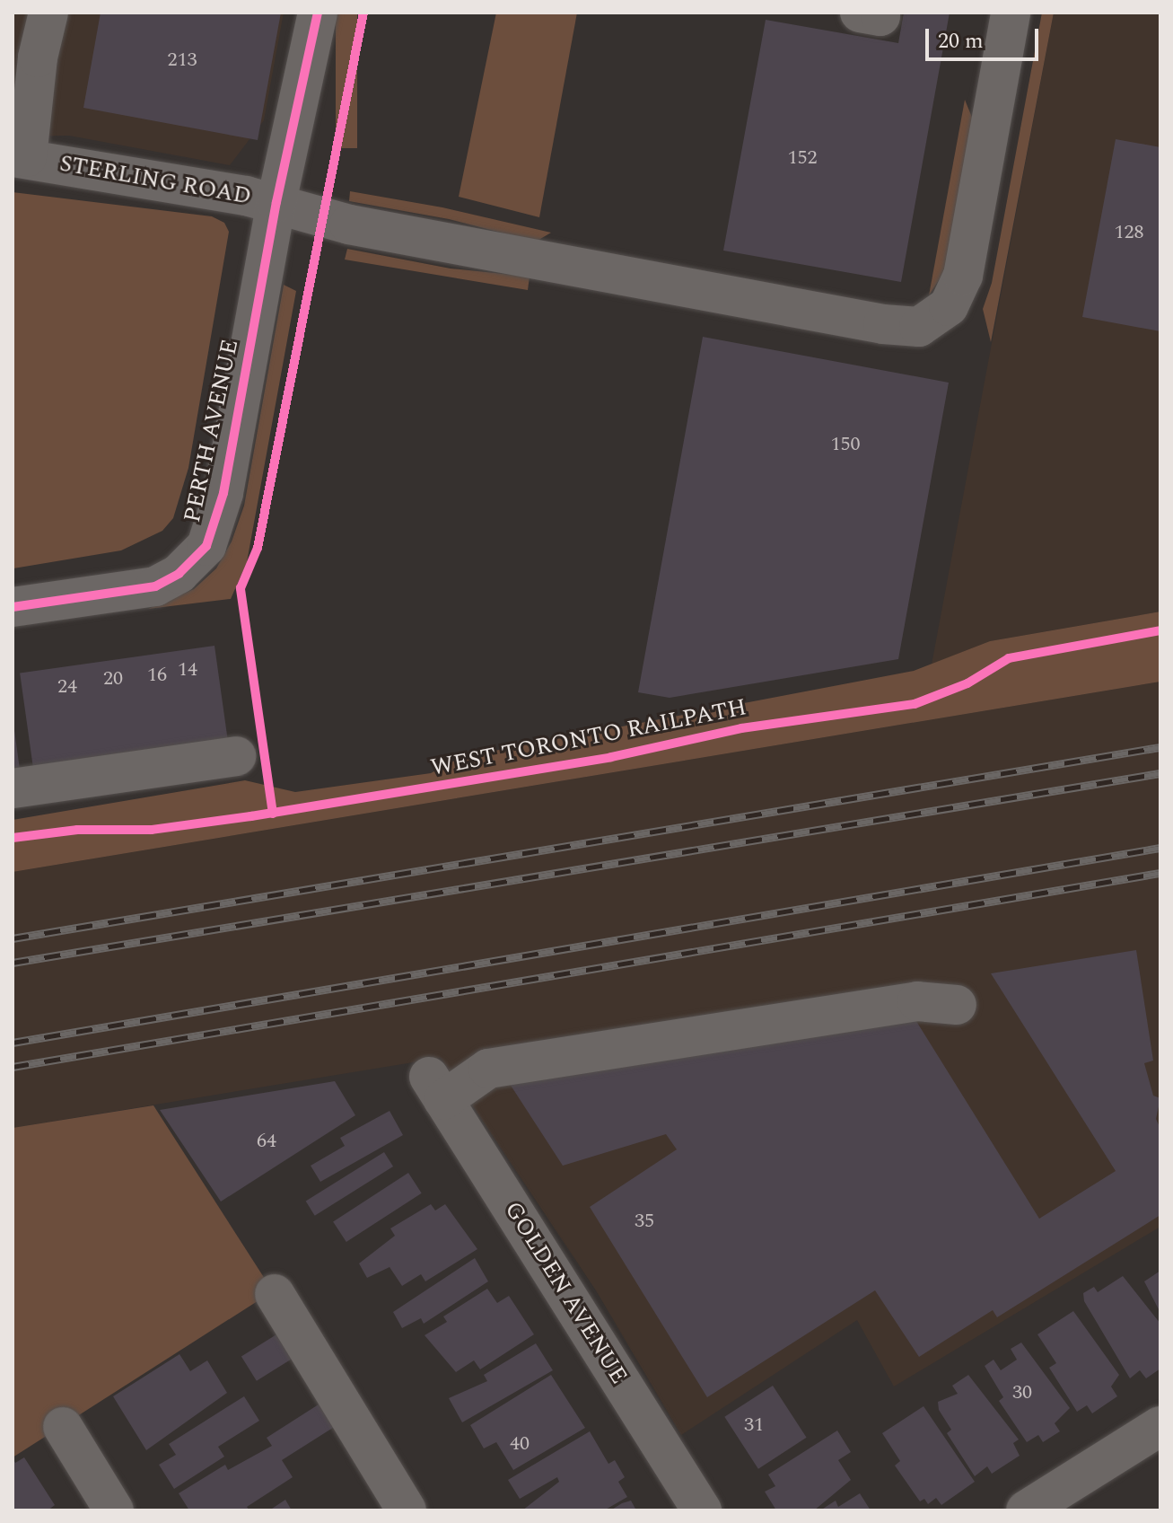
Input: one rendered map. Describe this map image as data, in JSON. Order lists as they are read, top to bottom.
{
  "streets": {
    "street": ["STERLING ROAD", "PERTH AVENUE", "GOLDEN AVENUE"],
    "cycle path": ["WEST TORONTO RAILPATH"]
  },
  "crossings": [
    ["STERLING ROAD", "PERTH AVENUE"]
  ],
  "house_numbers": [
    "213",
    "152",
    "128",
    "150",
    "14",
    "16",
    "20",
    "24",
    "64",
    "35",
    "30",
    "31",
    "40"
  ],
  "scale_bar": "20 m"
}
